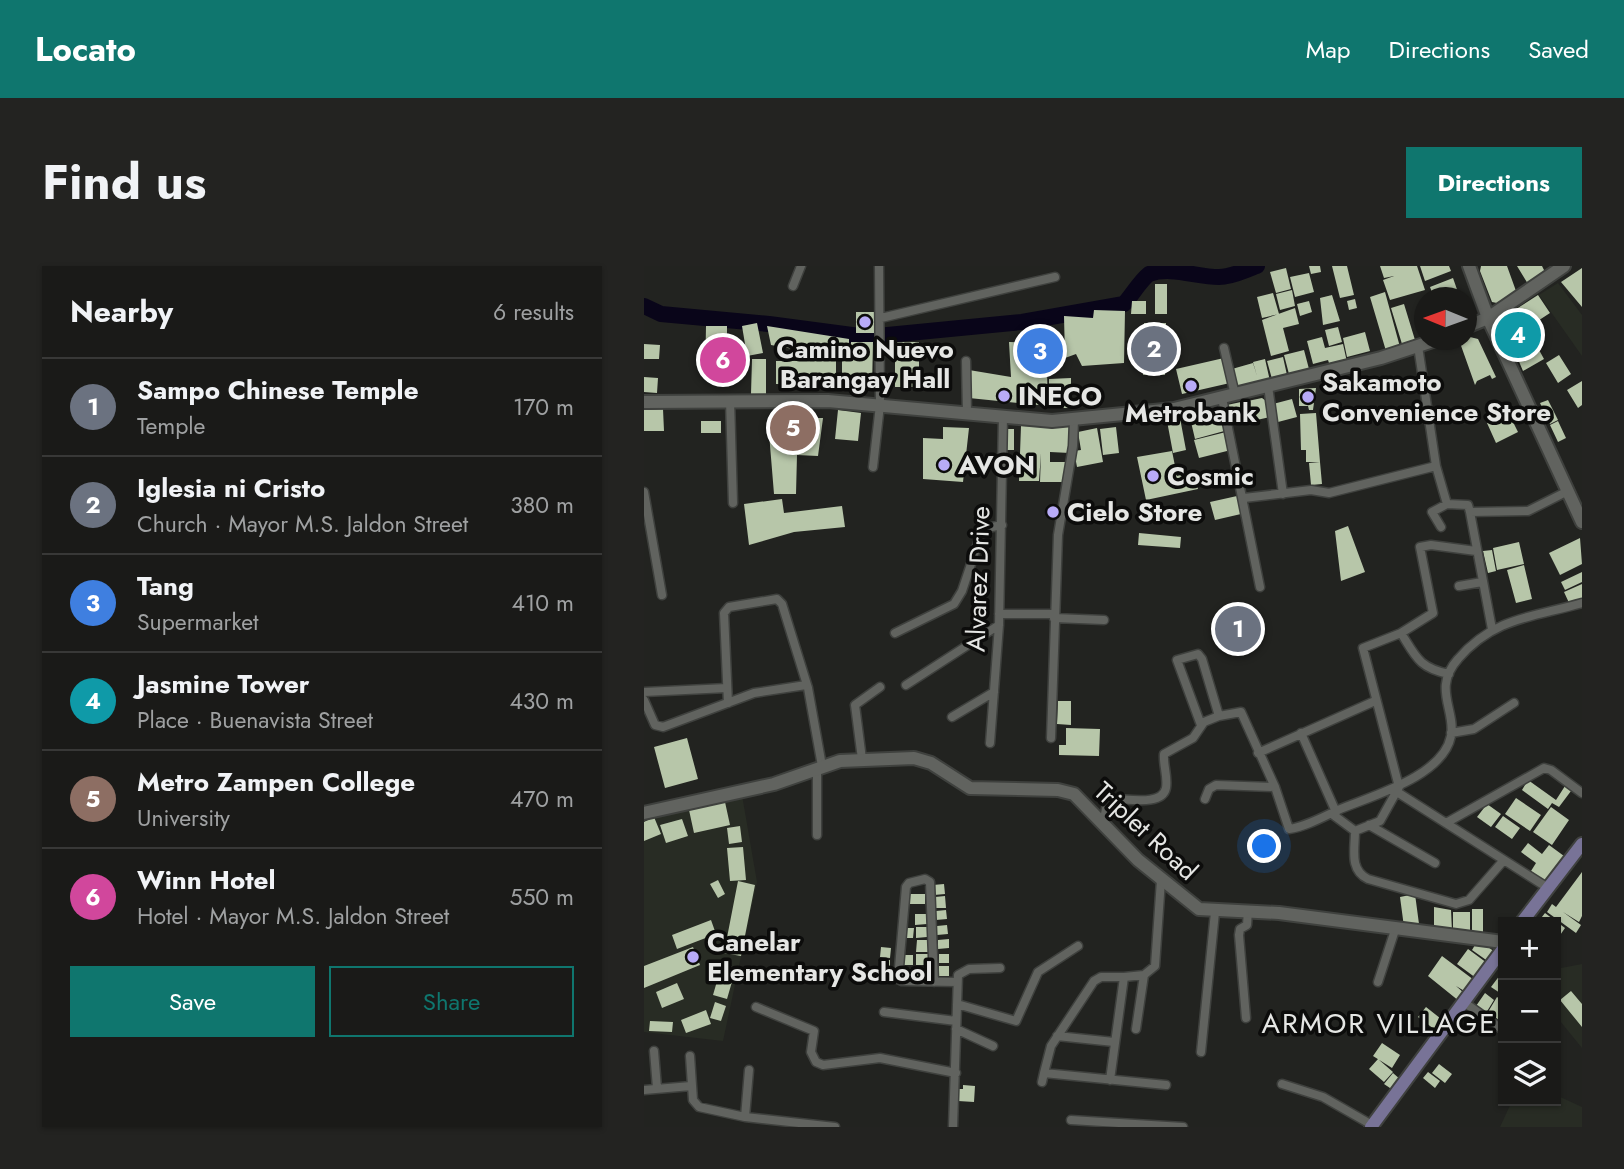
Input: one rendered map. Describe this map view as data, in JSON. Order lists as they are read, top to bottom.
{
  "streets": {
    "main road": ["Triplet Road"],
    "street": ["Alvarez Drive"]
  },
  "districts": ["ARMOR VILLAGE"],
  "places": [
    "Camino Nuevo Barangay Hall",
    "Metrobank",
    "INECO",
    "Sakamoto Convenience Store",
    "AVON",
    "Cosmic",
    "Cielo Store",
    "Canelar Elementary School"
  ],
  "north": "left",
  "page": {
    "header": "Locato",
    "nav": ["Map", "Directions", "Saved"],
    "title": "Find us",
    "buttons": [
      "Directions",
      ["Save", "Share"]
    ],
    "heading": ["Nearby", "6 results"],
    "pins": [
      "4",
      "2",
      "3",
      "6",
      "5",
      "1"
    ],
    "list": [
      {
        "mark": "1",
        "name": "Sampo Chinese Temple",
        "note": "Temple",
        "value": "170 m"
      },
      {
        "mark": "2",
        "name": "Iglesia ni Cristo",
        "note": "Church · Mayor M.S. Jaldon Street",
        "value": "380 m"
      },
      {
        "mark": "3",
        "name": "Tang",
        "note": "Supermarket",
        "value": "410 m"
      },
      {
        "mark": "4",
        "name": "Jasmine Tower",
        "note": "Place · Buenavista Street",
        "value": "430 m"
      },
      {
        "mark": "5",
        "name": "Metro Zampen College",
        "note": "University",
        "value": "470 m"
      },
      {
        "mark": "6",
        "name": "Winn Hotel",
        "note": "Hotel · Mayor M.S. Jaldon Street",
        "value": "550 m"
      }
    ],
    "map_buttons": ["+", "−"]
  }
}
